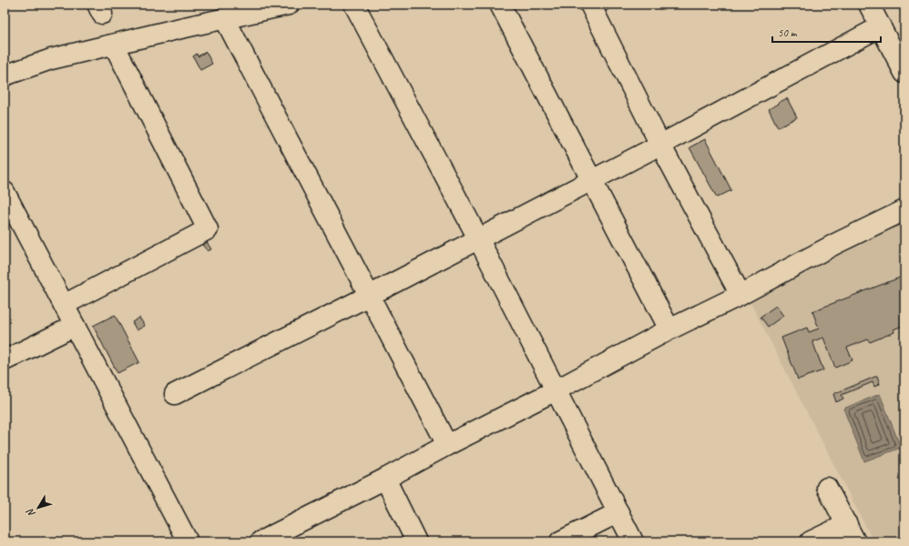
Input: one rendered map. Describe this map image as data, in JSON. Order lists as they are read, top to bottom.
{
  "scale_bar": "50 m",
  "north": "bottom left"
}
